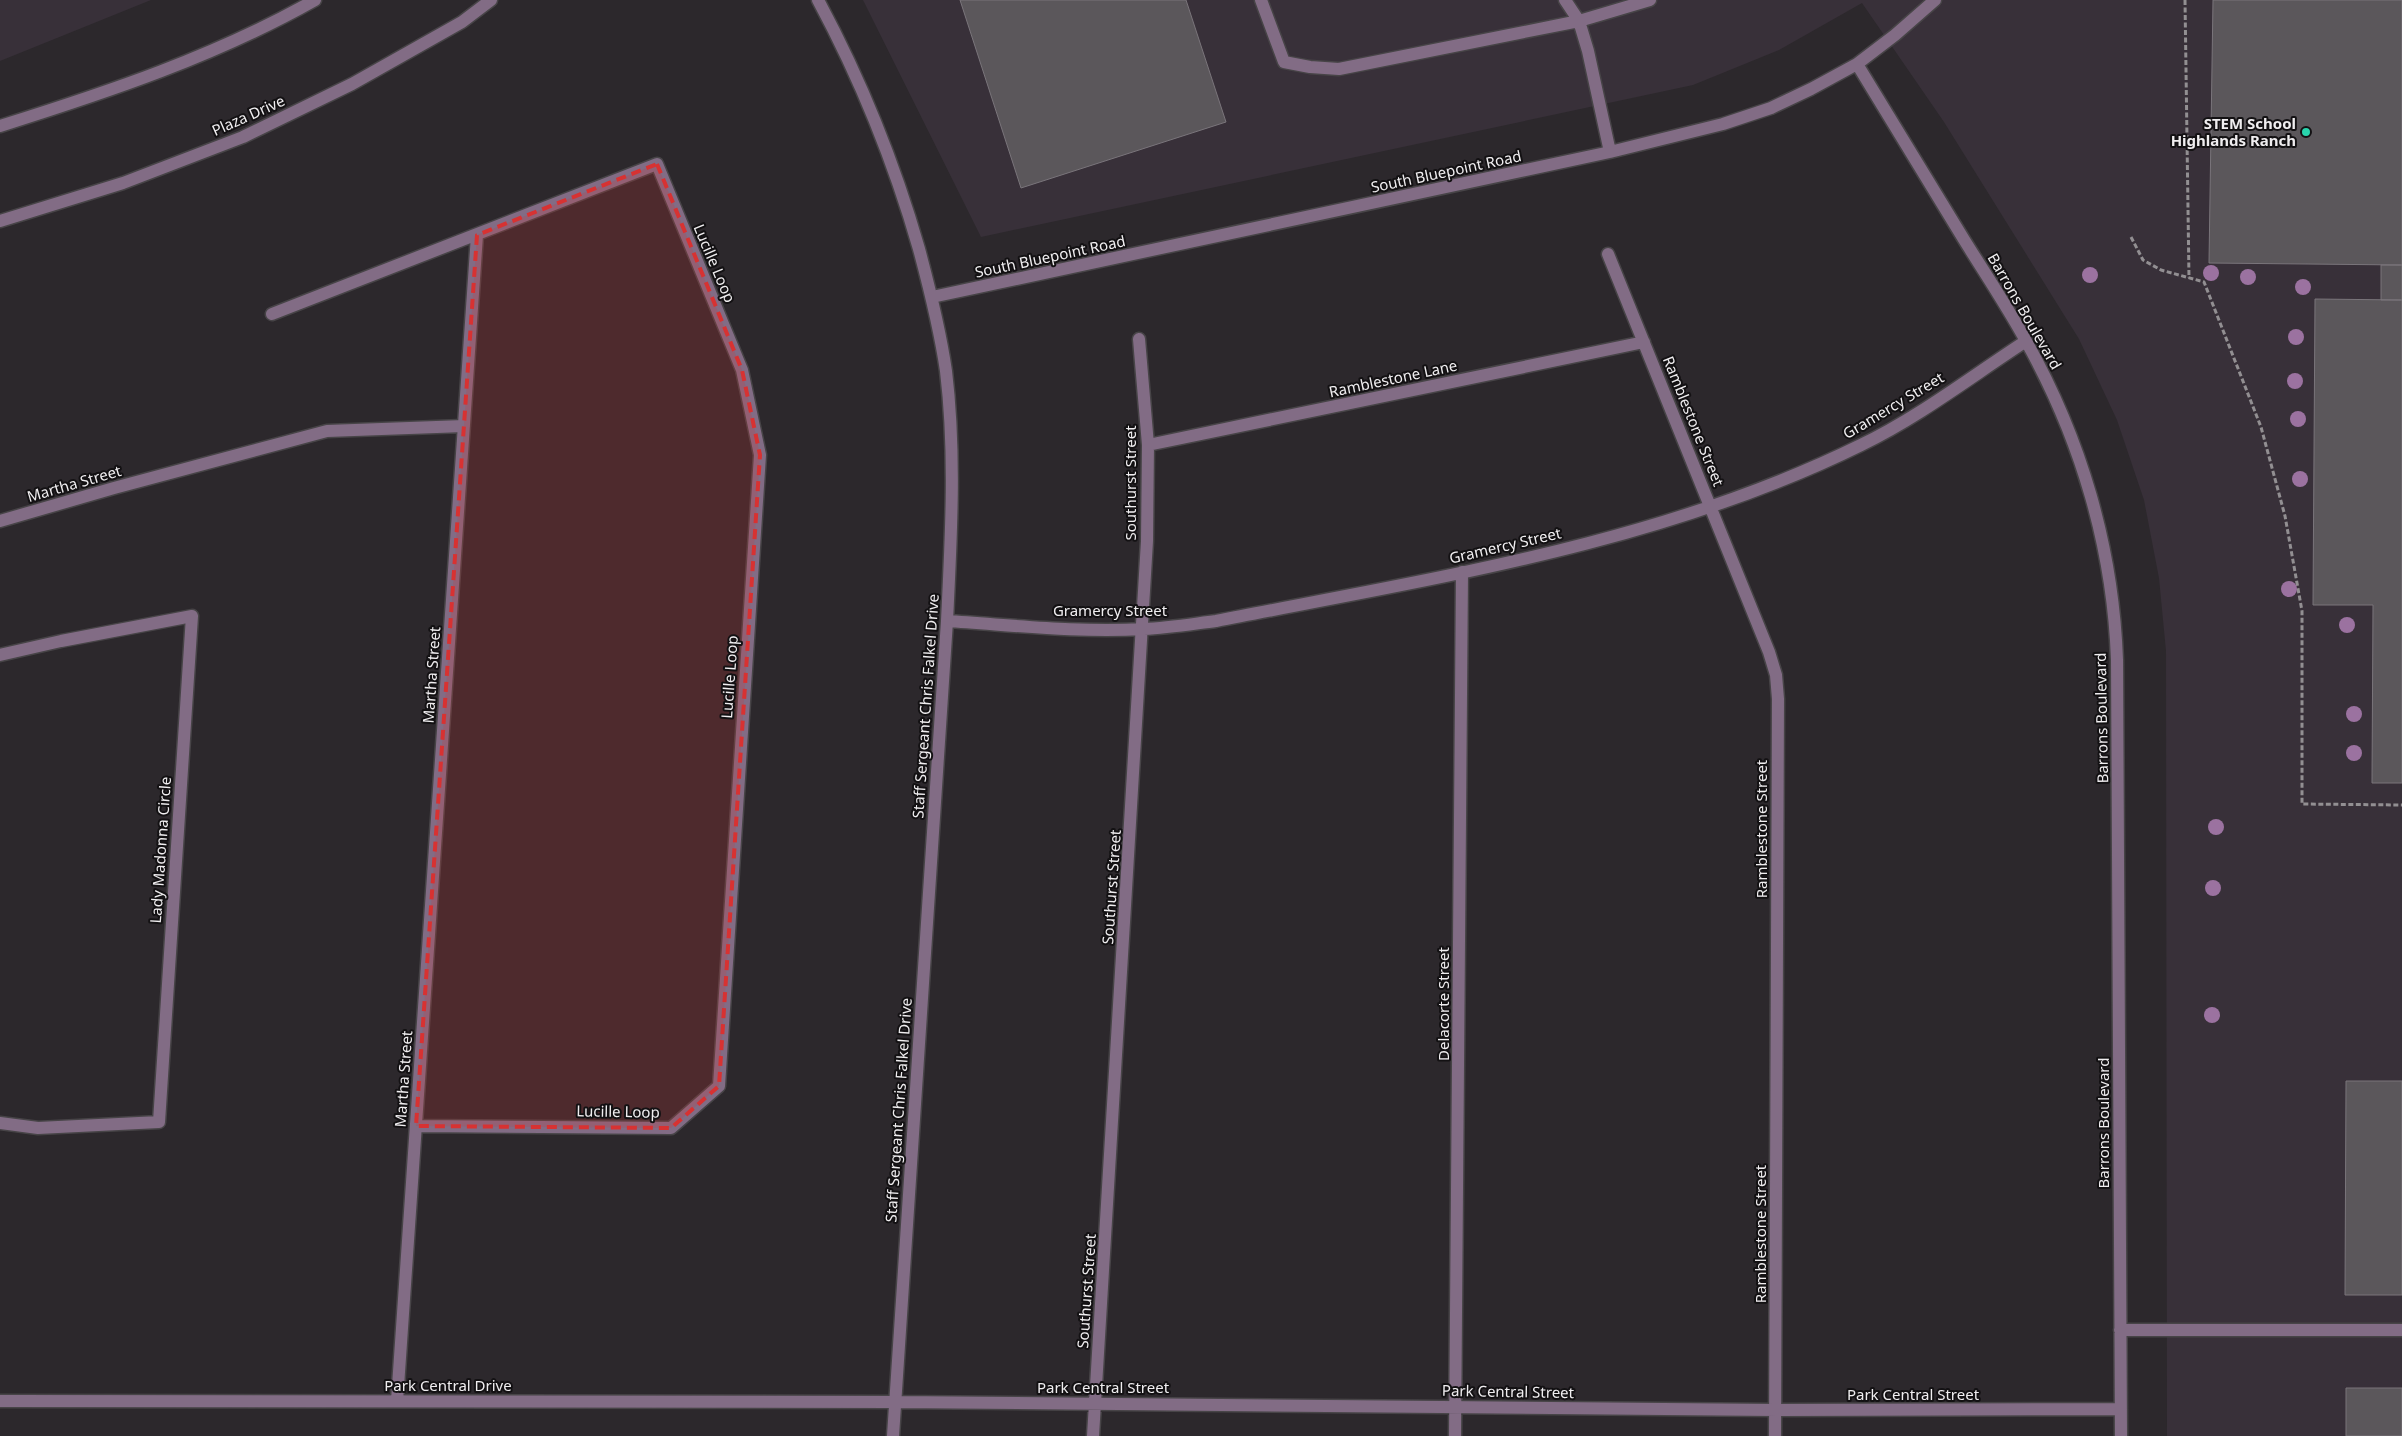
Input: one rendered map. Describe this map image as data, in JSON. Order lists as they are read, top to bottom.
{
  "streets": {
    "street": [
      "Plaza Drive",
      "South Bluepoint Road",
      "Lucille Loop",
      "Barrons Boulevard",
      "Ramblestone Lane",
      "Gramercy Street",
      "Ramblestone Street",
      "Martha Street",
      "Southurst Street",
      "Staff Sergeant Chris Falkel Drive",
      "Lady Madonna Circle",
      "Delacorte Street",
      "Park Central Drive",
      "Park Central Street"
    ]
  },
  "crossings": [
    ["South Bluepoint Road", "Barrons Boulevard"],
    ["South Bluepoint Road", "Staff Sergeant Chris Falkel Drive"],
    ["Lucille Loop", "Martha Street"],
    ["Barrons Boulevard", "Gramercy Street"],
    ["Barrons Boulevard", "Park Central Street"],
    ["Ramblestone Lane", "Ramblestone Street"],
    ["Ramblestone Lane", "Southurst Street"],
    ["Gramercy Street", "Ramblestone Street"],
    ["Gramercy Street", "Southurst Street"],
    ["Gramercy Street", "Staff Sergeant Chris Falkel Drive"],
    ["Gramercy Street", "Delacorte Street"],
    ["Ramblestone Street", "Park Central Street"],
    ["Martha Street", "Park Central Drive"],
    ["Southurst Street", "Park Central Street"],
    ["Staff Sergeant Chris Falkel Drive", "Park Central Drive"],
    ["Staff Sergeant Chris Falkel Drive", "Park Central Street"],
    ["Delacorte Street", "Park Central Street"],
    ["Park Central Drive", "Park Central Street"]
  ],
  "places": ["STEM School Highlands Ranch"]
}
